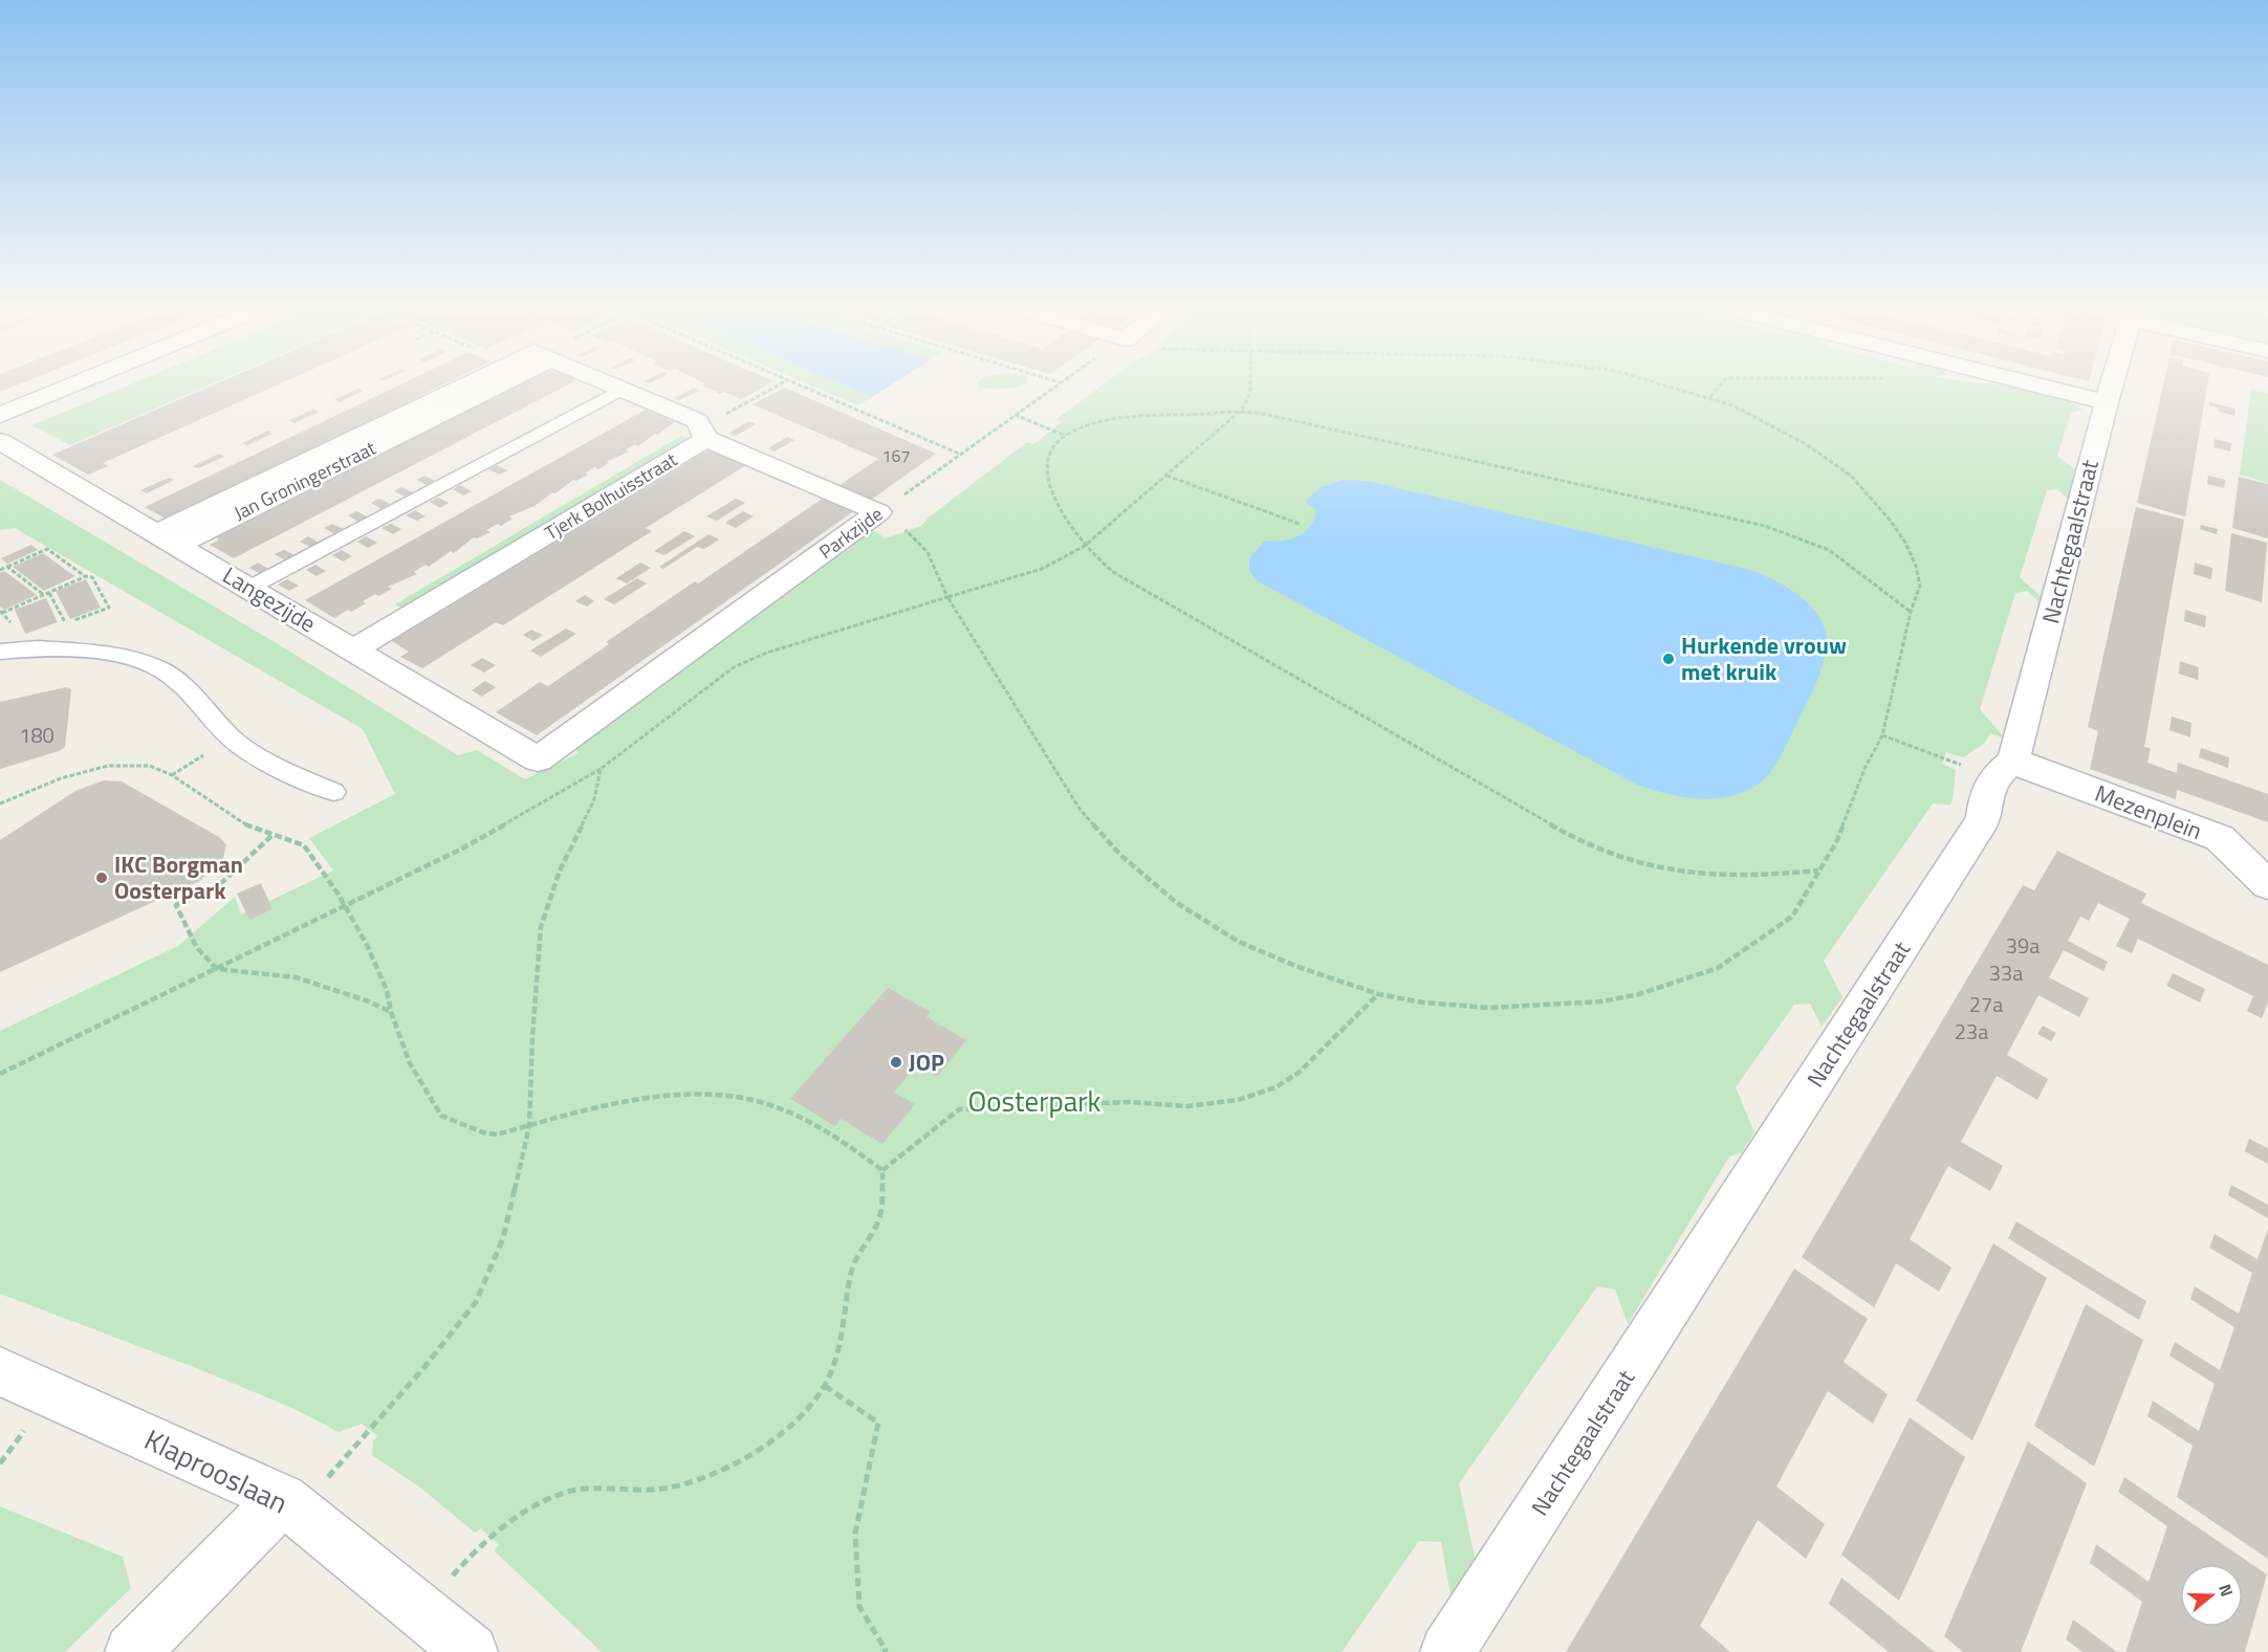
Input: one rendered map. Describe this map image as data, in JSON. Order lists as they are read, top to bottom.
{
  "streets": {
    "street": [
      "Jan Groningerstraat",
      "Tjerk Bolhuisstraat",
      "Parkzijde",
      "Nachtegaalstraat",
      "Langezijde",
      "Mezenplein",
      "Klaprooslaan"
    ]
  },
  "crossings": [
    ["Jan Groningerstraat", "Langezijde"],
    ["Tjerk Bolhuisstraat", "Langezijde"],
    ["Parkzijde", "Langezijde"],
    ["Nachtegaalstraat", "Mezenplein"]
  ],
  "parks": ["Oosterpark"],
  "places": ["Hurkende vrouw met kruik", "IKC Borgman Oosterpark", "JOP"],
  "house_numbers": [
    "167",
    "180",
    "39a",
    "33a",
    "27a",
    "23a"
  ],
  "north": "right"
}
